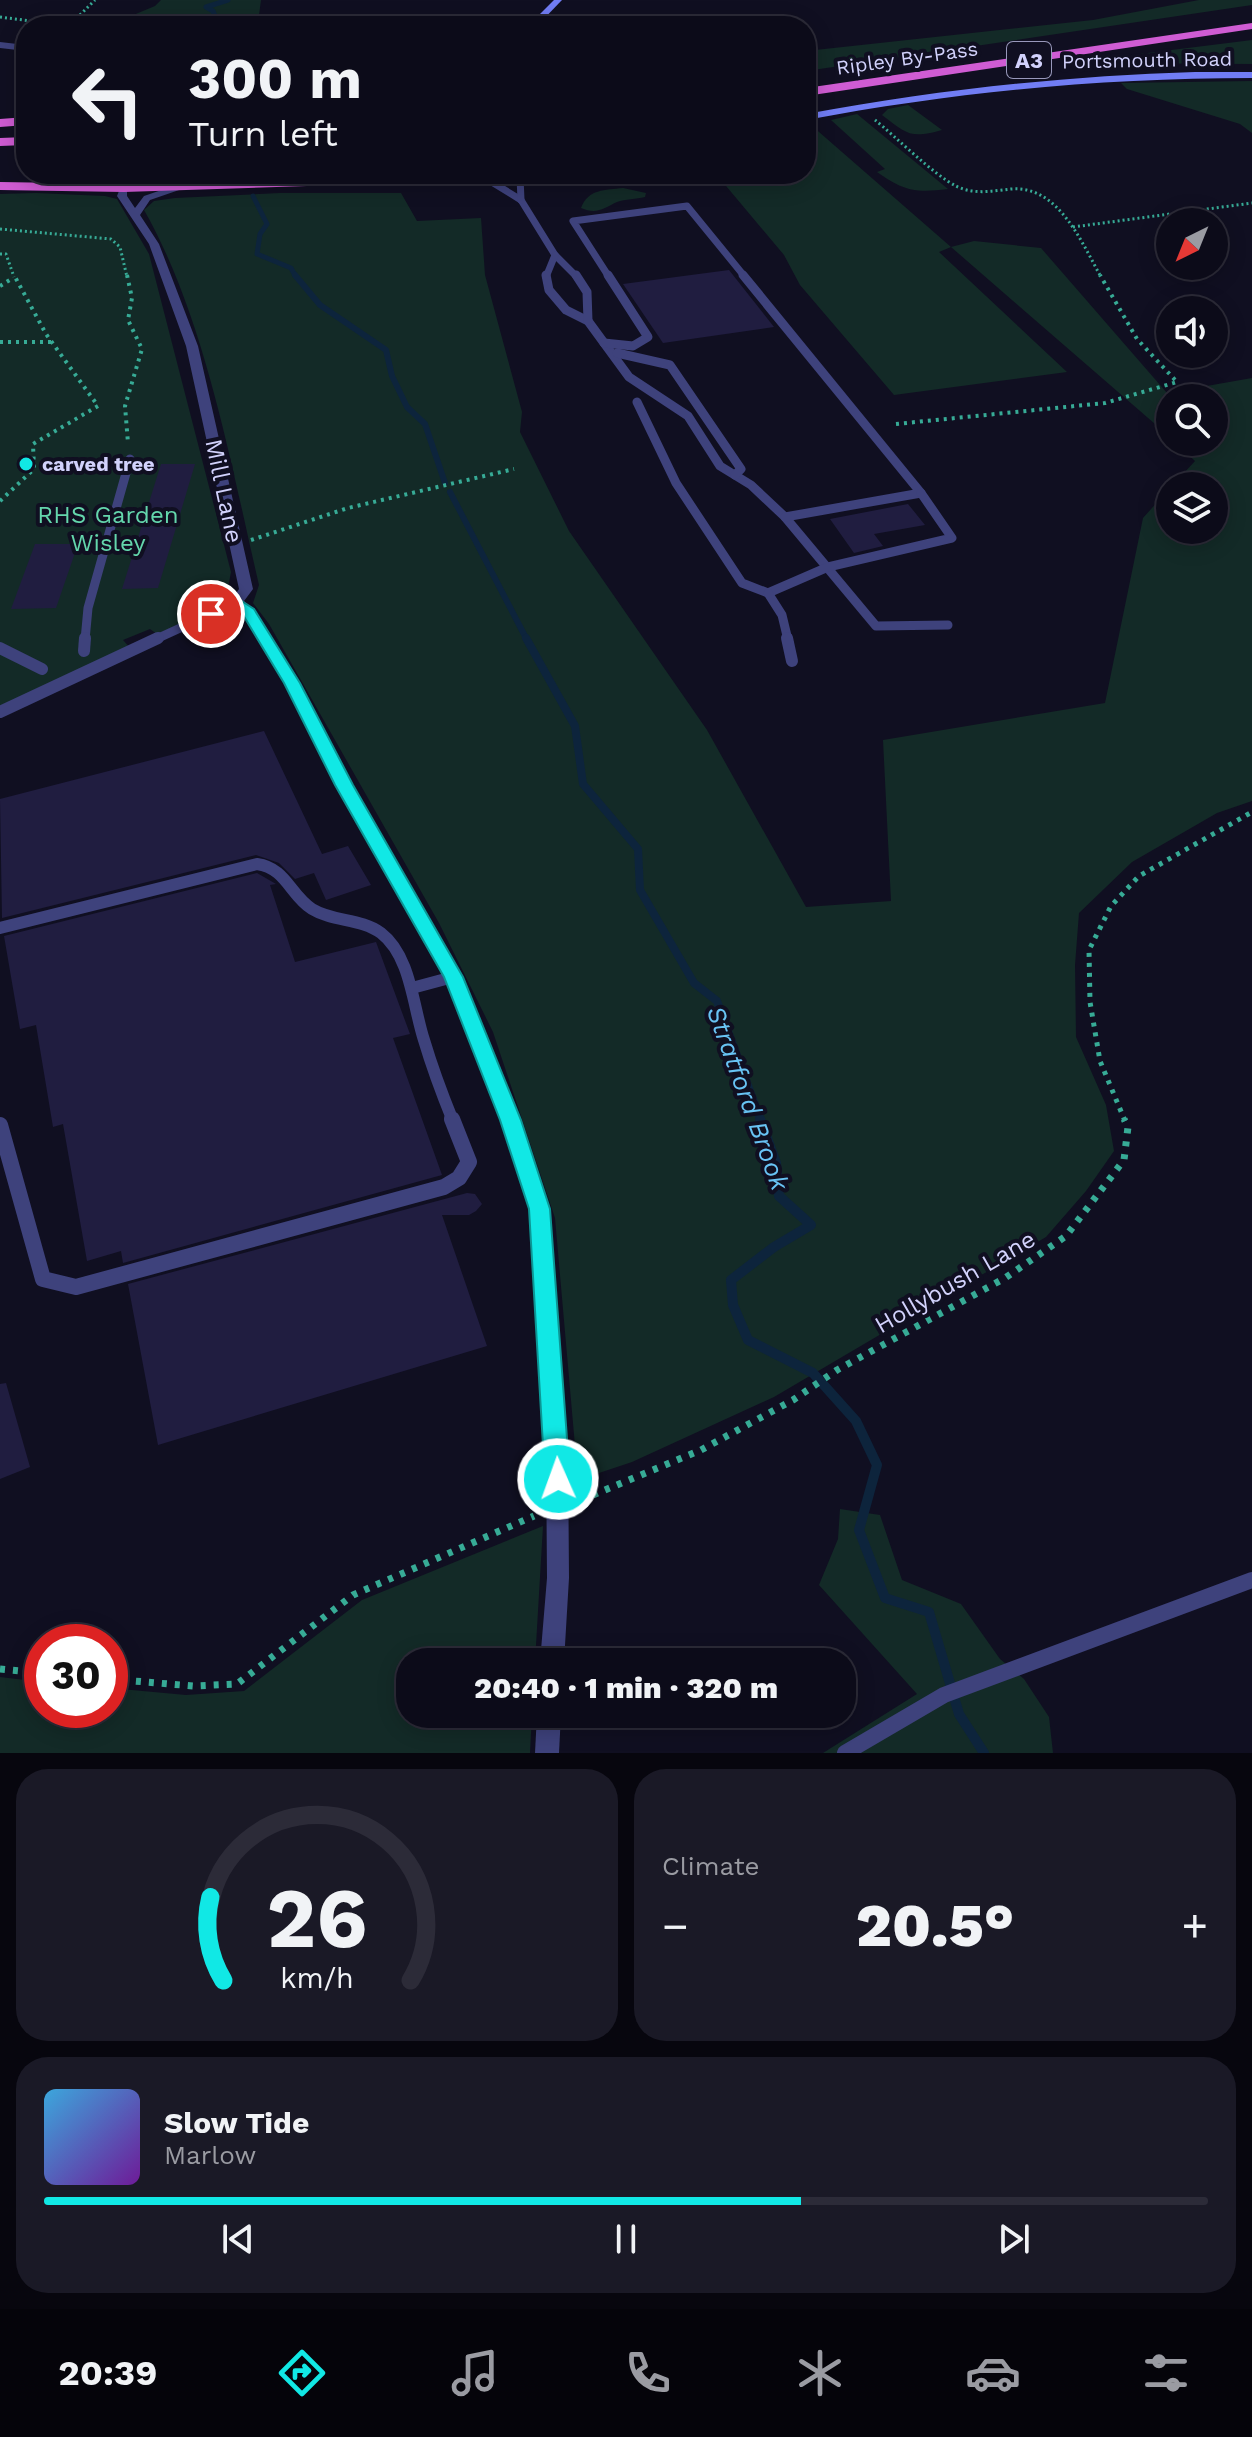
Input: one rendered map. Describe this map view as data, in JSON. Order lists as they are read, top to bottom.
{
  "streets": {
    "highway": ["Ripley By-Pass", "A3"],
    "main road": ["Portsmouth Road"],
    "street": ["Mill Lane"],
    "path": ["Hollybush Lane"]
  },
  "water": ["Stratford Brook"],
  "parks": ["RHS Garden Wisley"],
  "places": ["carved tree"],
  "north": "bottom left",
  "page": {
    "turn": ["300 m", "Turn left"],
    "limit": "30",
    "trip": "20:40 · 1 min · 320 m",
    "tile": "Climate",
    "heat": ["−", "20.5°", "+"],
    "song": ["Slow Tide", "Marlow"],
    "tabs": "20:39",
    "gauge": ["26", "km/h"]
  }
}
